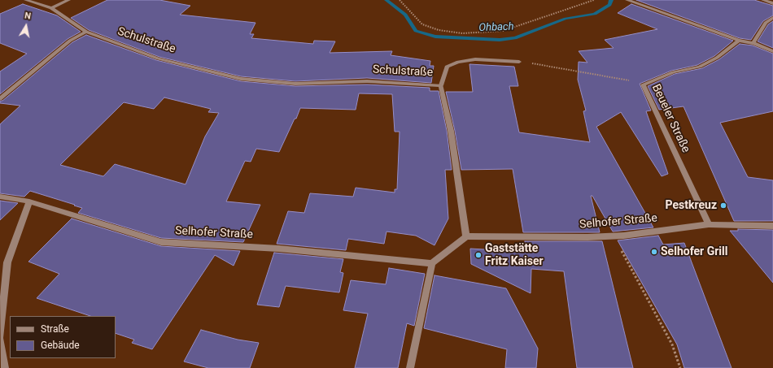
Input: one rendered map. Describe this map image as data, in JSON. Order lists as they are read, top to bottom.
{
  "streets": {
    "street": ["Schulstraße", "Beueler Straße", "Selhofer Straße"]
  },
  "crossings": [
    ["Schulstraße", "Selhofer Straße"],
    ["Beueler Straße", "Selhofer Straße"]
  ],
  "water": ["Ohbach"],
  "places": ["Pestkreuz", "Selhofer Grill", "Gaststätte Fritz Kaiser"],
  "legend": ["Straße", "Gebäude"],
  "north": "top"
}
